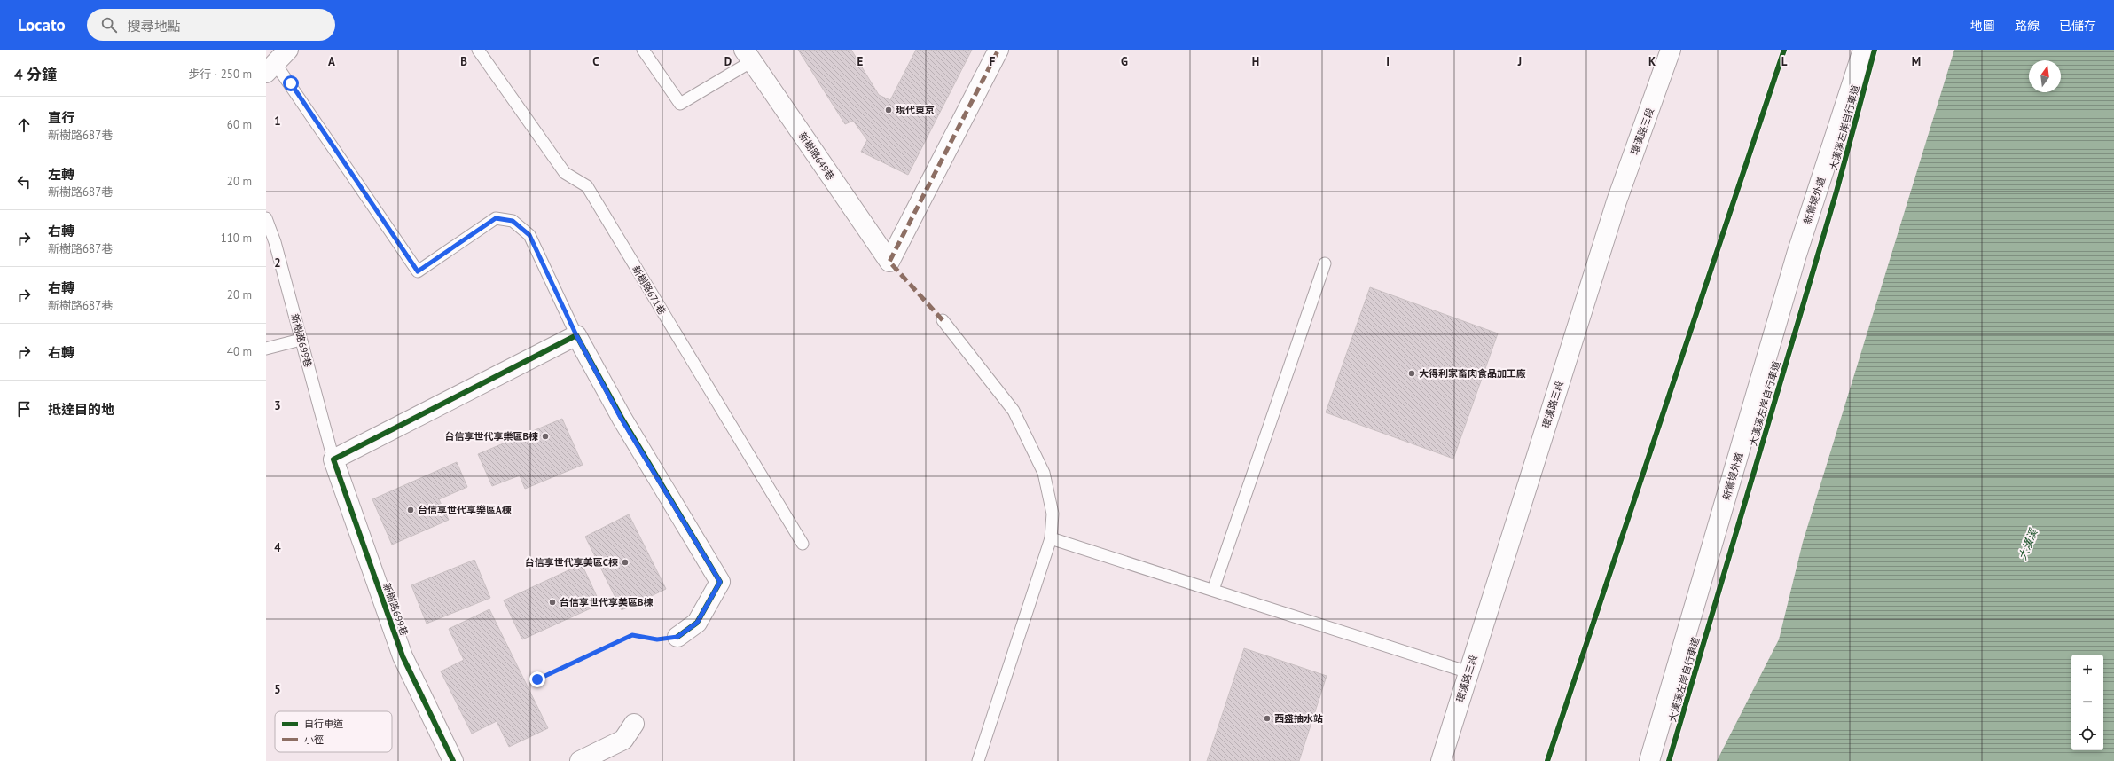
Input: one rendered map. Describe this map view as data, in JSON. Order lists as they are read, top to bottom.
{
  "streets": {
    "street": [
      "環漢路三段",
      "新樹路649巷",
      "新鶯堤外道",
      "新樹路699巷"
    ],
    "lane": ["新樹路671巷"],
    "cycle path": ["大漢溪左岸自行車道"]
  },
  "water": ["大漢溪"],
  "places": [
    "現代東京",
    "大得利家畜肉食品加工廠",
    "台信享世代享樂區B棟",
    "台信享世代享樂區A棟",
    "台信享世代享美區C棟",
    "台信享世代享美區B棟",
    "西盛抽水站"
  ],
  "legend": ["自行車道", "小徑"],
  "north": "top",
  "page": {
    "header": "Locato",
    "search": "搜尋地點",
    "nav": ["地圖", "路線", "已儲存"],
    "heading": ["4 分鐘", "步行 · 250 m"],
    "list": [
      ["直行", "新樹路687巷", "60 m"],
      ["左轉", "新樹路687巷", "20 m"],
      ["右轉", "新樹路687巷", "110 m"],
      ["右轉", "新樹路687巷", "20 m"],
      ["右轉", "40 m"],
      "抵達目的地"
    ],
    "map_buttons": ["+", "−"]
  },
  "grid": {
    "columns": [
      "A",
      "B",
      "C",
      "D",
      "E",
      "F",
      "G",
      "H",
      "I",
      "J",
      "K",
      "L",
      "M"
    ],
    "rows": [
      "1",
      "2",
      "3",
      "4",
      "5"
    ]
  }
}
